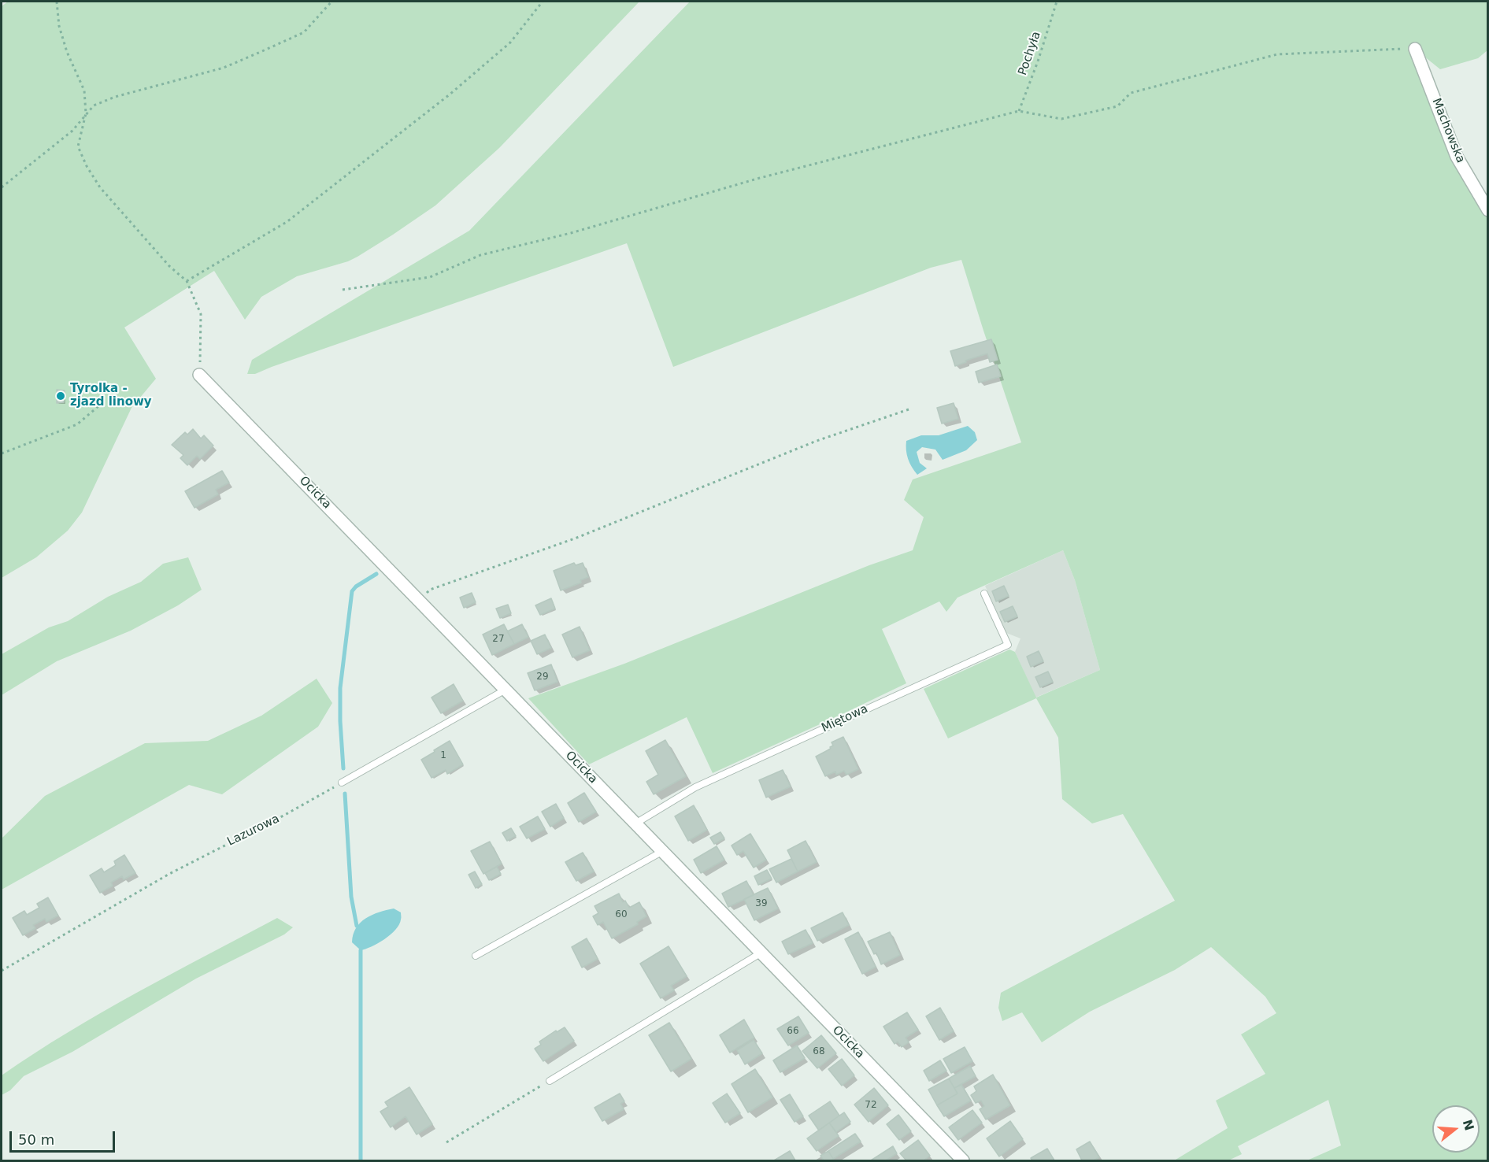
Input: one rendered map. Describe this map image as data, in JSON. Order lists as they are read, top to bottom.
{
  "streets": {
    "street": ["Machowska", "Ocicka"],
    "lane": ["Miętowa"],
    "path": ["Pochyła", "Lazurowa"]
  },
  "crossings": [
    ["Ocicka", "Miętowa"]
  ],
  "places": ["Tyrolka - zjazd linowy"],
  "house_numbers": [
    "27",
    "29",
    "1",
    "39",
    "60",
    "66",
    "68",
    "72"
  ],
  "scale_bar": "50 m",
  "north": "right"
}
